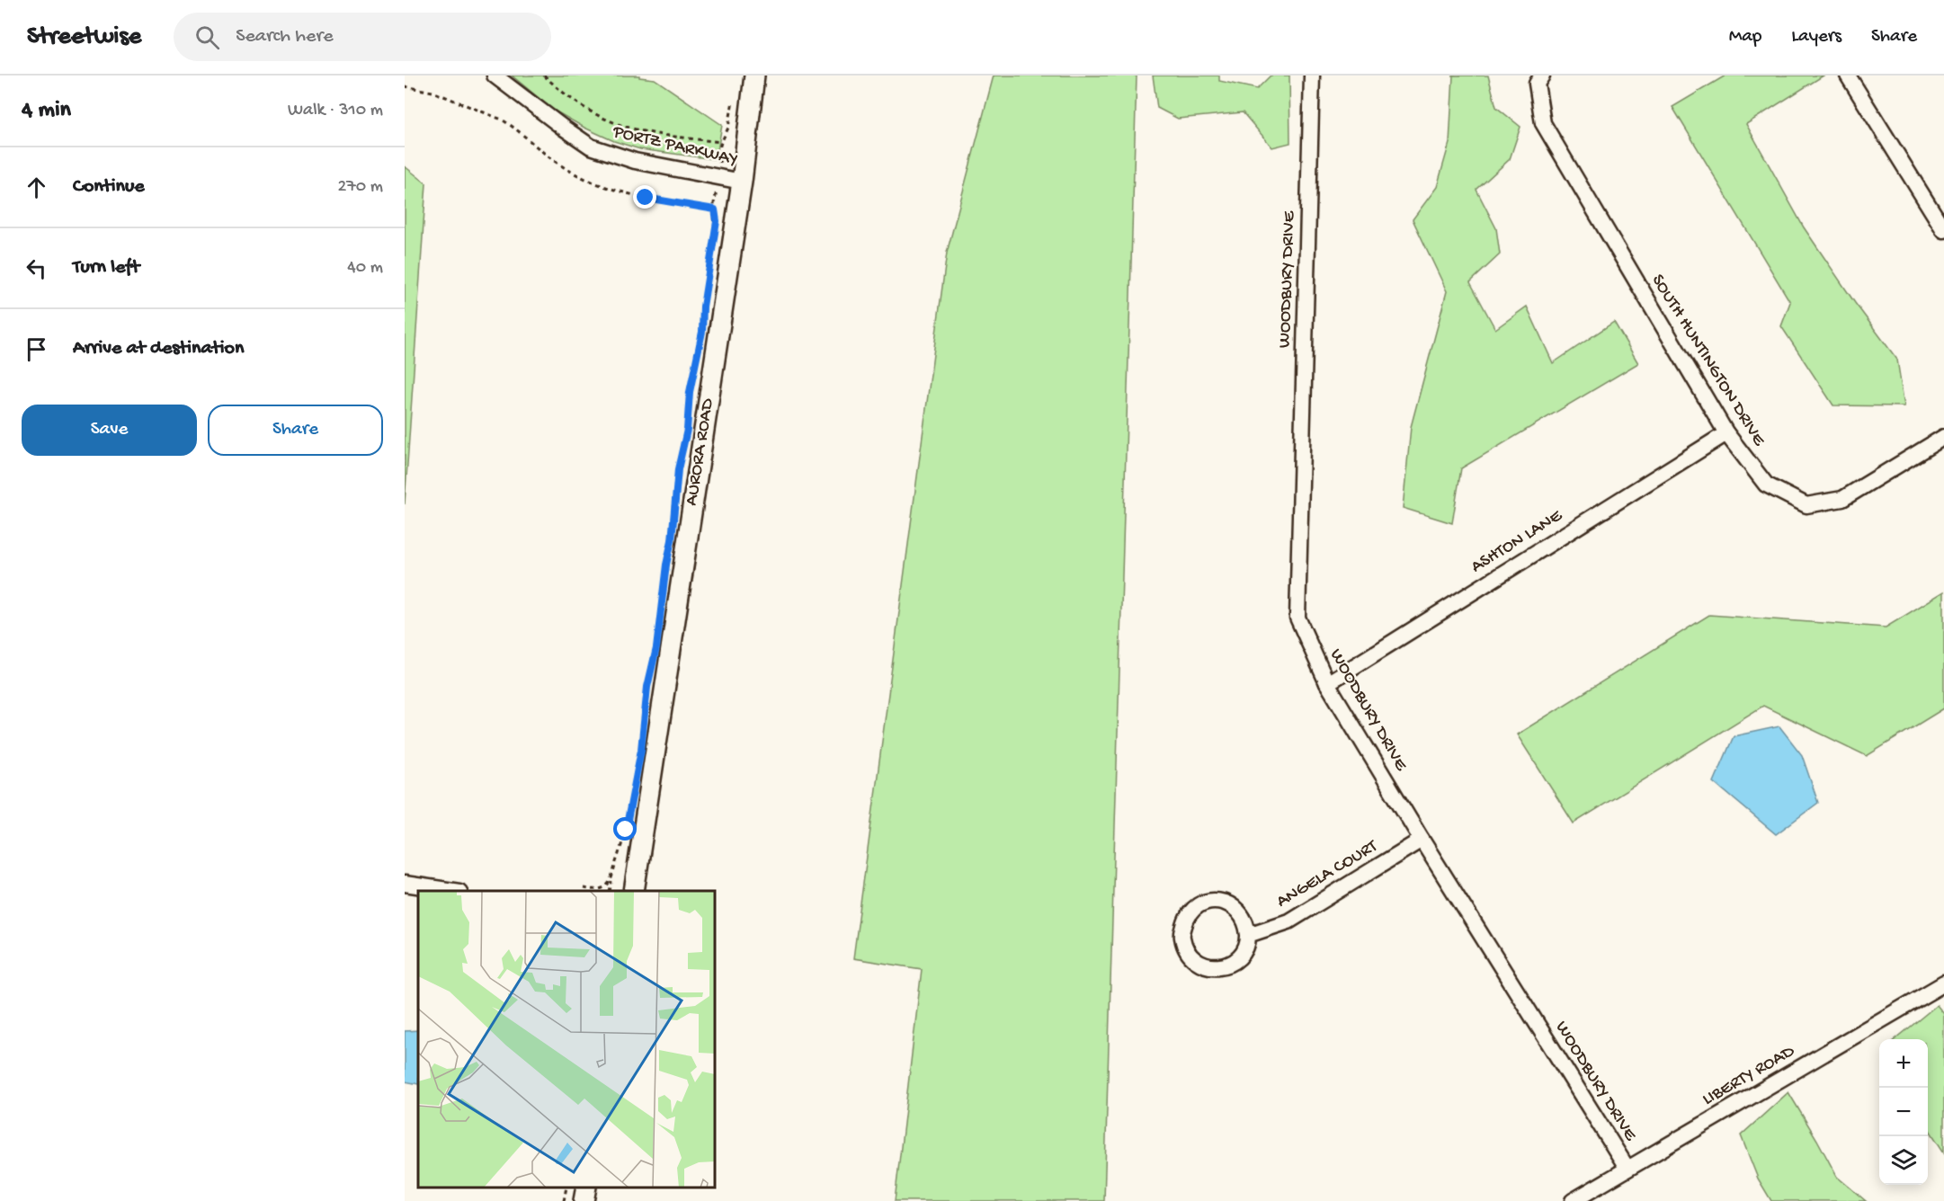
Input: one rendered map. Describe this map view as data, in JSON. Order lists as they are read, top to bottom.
{
  "streets": {
    "main road": ["AURORA ROAD"],
    "street": [
      "PORTZ PARKWAY",
      "WOODBURY DRIVE",
      "SOUTH HUNTINGTON DRIVE",
      "ASHTON LANE",
      "ANGELA COURT",
      "LIBERTY ROAD"
    ]
  },
  "crossings": [
    ["PORTZ PARKWAY", "AURORA ROAD"],
    ["WOODBURY DRIVE", "ASHTON LANE"],
    ["WOODBURY DRIVE", "ANGELA COURT"],
    ["WOODBURY DRIVE", "LIBERTY ROAD"],
    ["SOUTH HUNTINGTON DRIVE", "ASHTON LANE"]
  ],
  "page": {
    "header": "Streetwise",
    "search": "Search here",
    "nav": ["Map", "Layers", "Share"],
    "heading": ["4 min", "Walk · 310 m"],
    "list": [
      ["Continue", "270 m"],
      ["Turn left", "40 m"],
      "Arrive at destination"
    ],
    "buttons": ["Save", "Share"],
    "map_buttons": ["+", "−"]
  }
}
